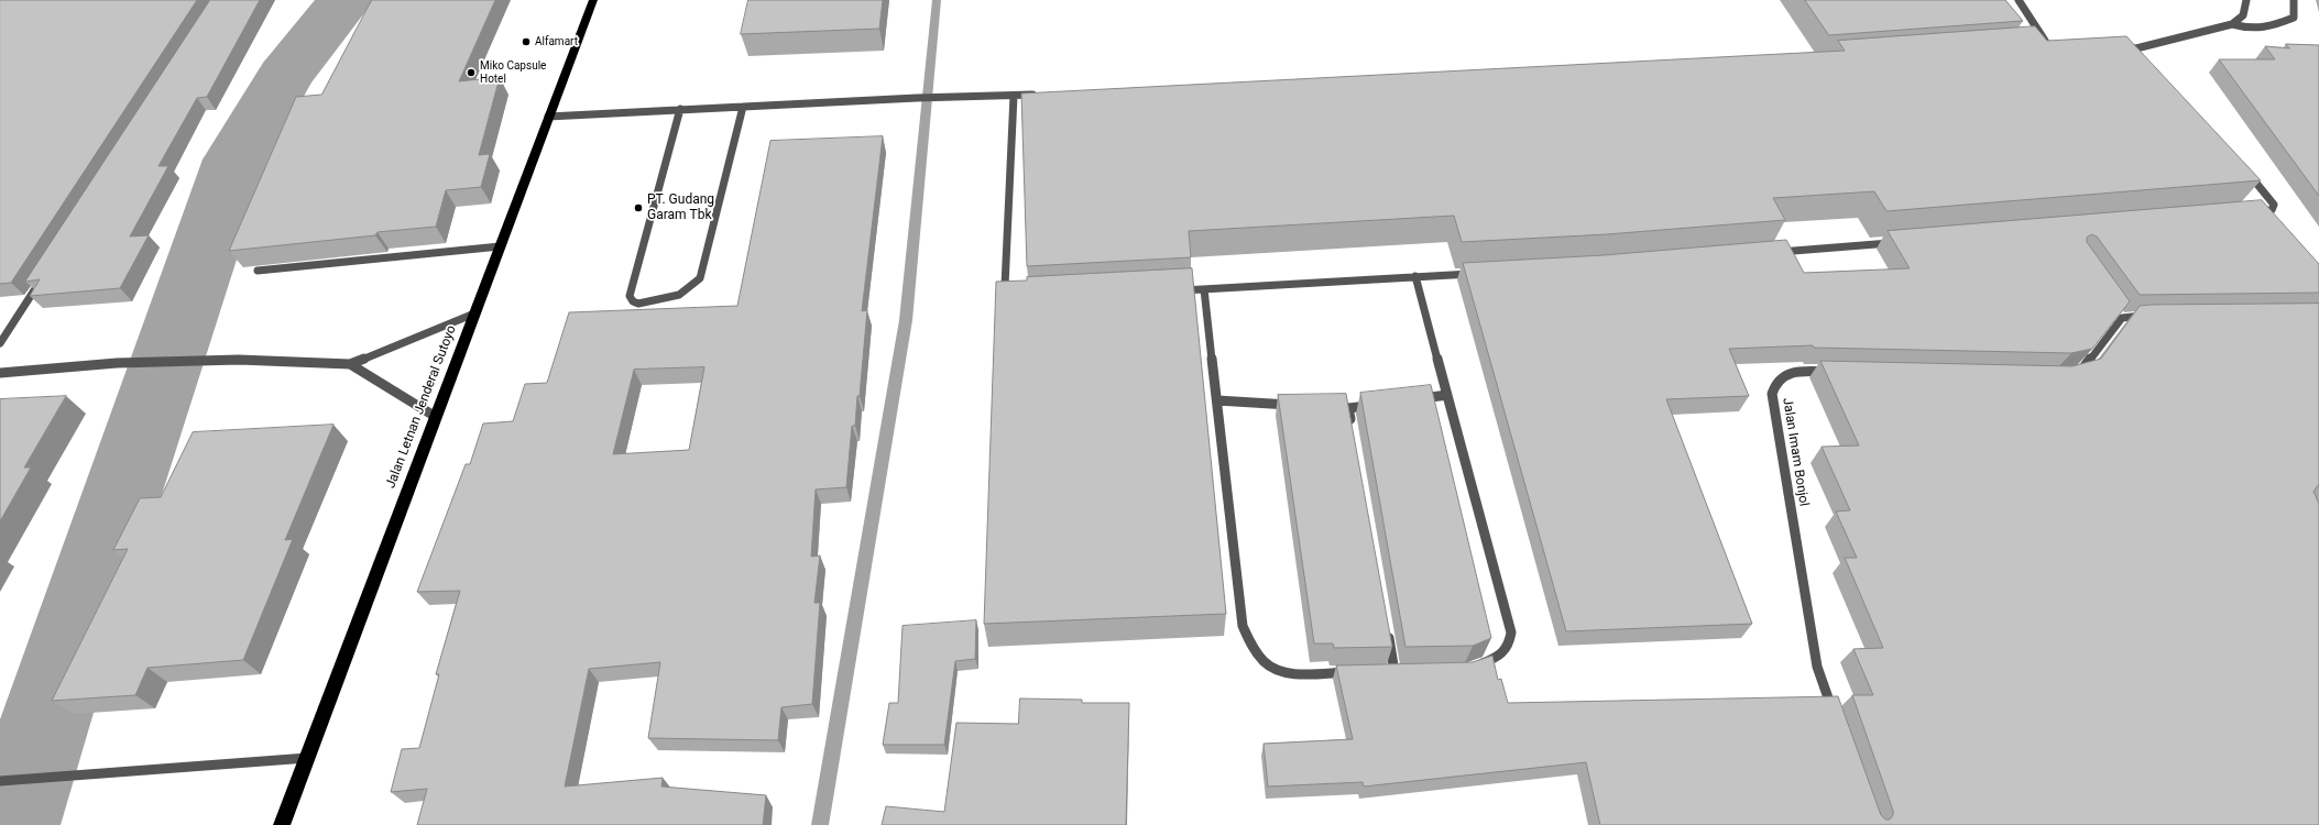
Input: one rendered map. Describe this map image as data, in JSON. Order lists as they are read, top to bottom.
{
  "streets": {
    "highway": ["Jalan Letnan Jenderal Sutoyo"],
    "street": ["Jalan Imam Bonjol"]
  },
  "places": ["Alfamart", "Miko Capsule Hotel", "PT. Gudang Garam Tbk"]
}
